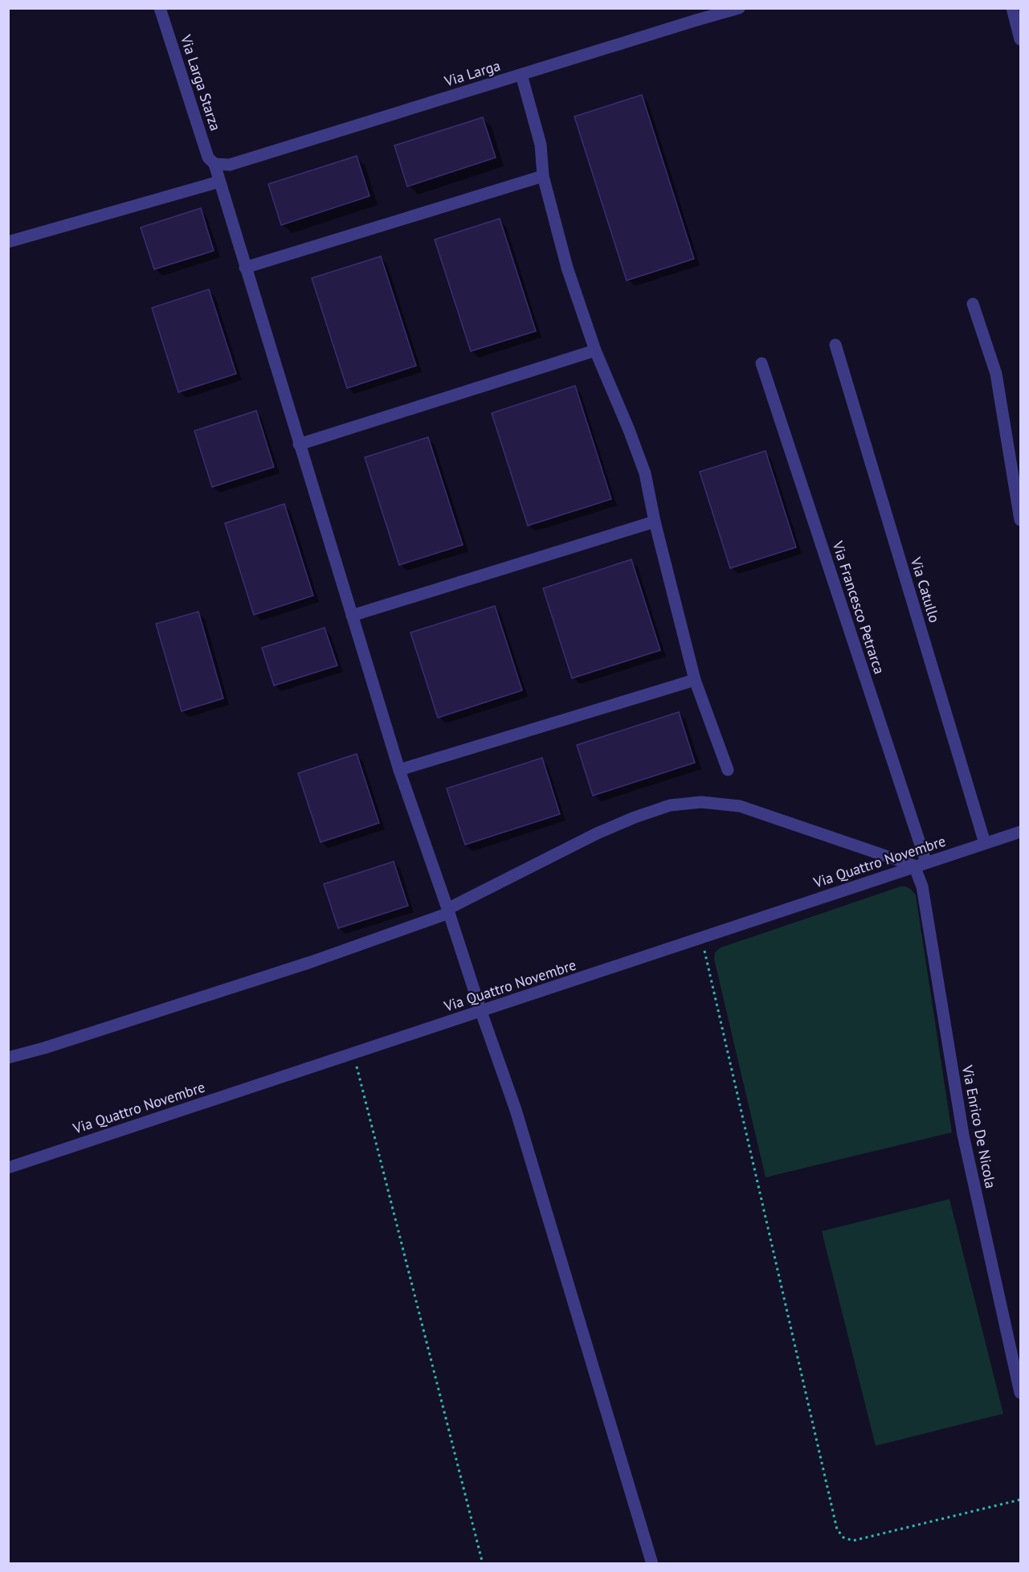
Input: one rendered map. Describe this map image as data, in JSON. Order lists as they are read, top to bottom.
{
  "streets": {
    "street": [
      "Via Larga",
      "Via Larga Starza",
      "Via Catullo",
      "Via Francesco Petrarca",
      "Via Quattro Novembre",
      "Via Enrico De Nicola"
    ]
  },
  "crossings": [
    ["Via Larga", "Via Larga Starza"],
    ["Via Larga Starza", "Via Quattro Novembre"],
    ["Via Catullo", "Via Quattro Novembre"],
    ["Via Francesco Petrarca", "Via Quattro Novembre"],
    ["Via Francesco Petrarca", "Via Enrico De Nicola"],
    ["Via Quattro Novembre", "Via Enrico De Nicola"]
  ]
}
